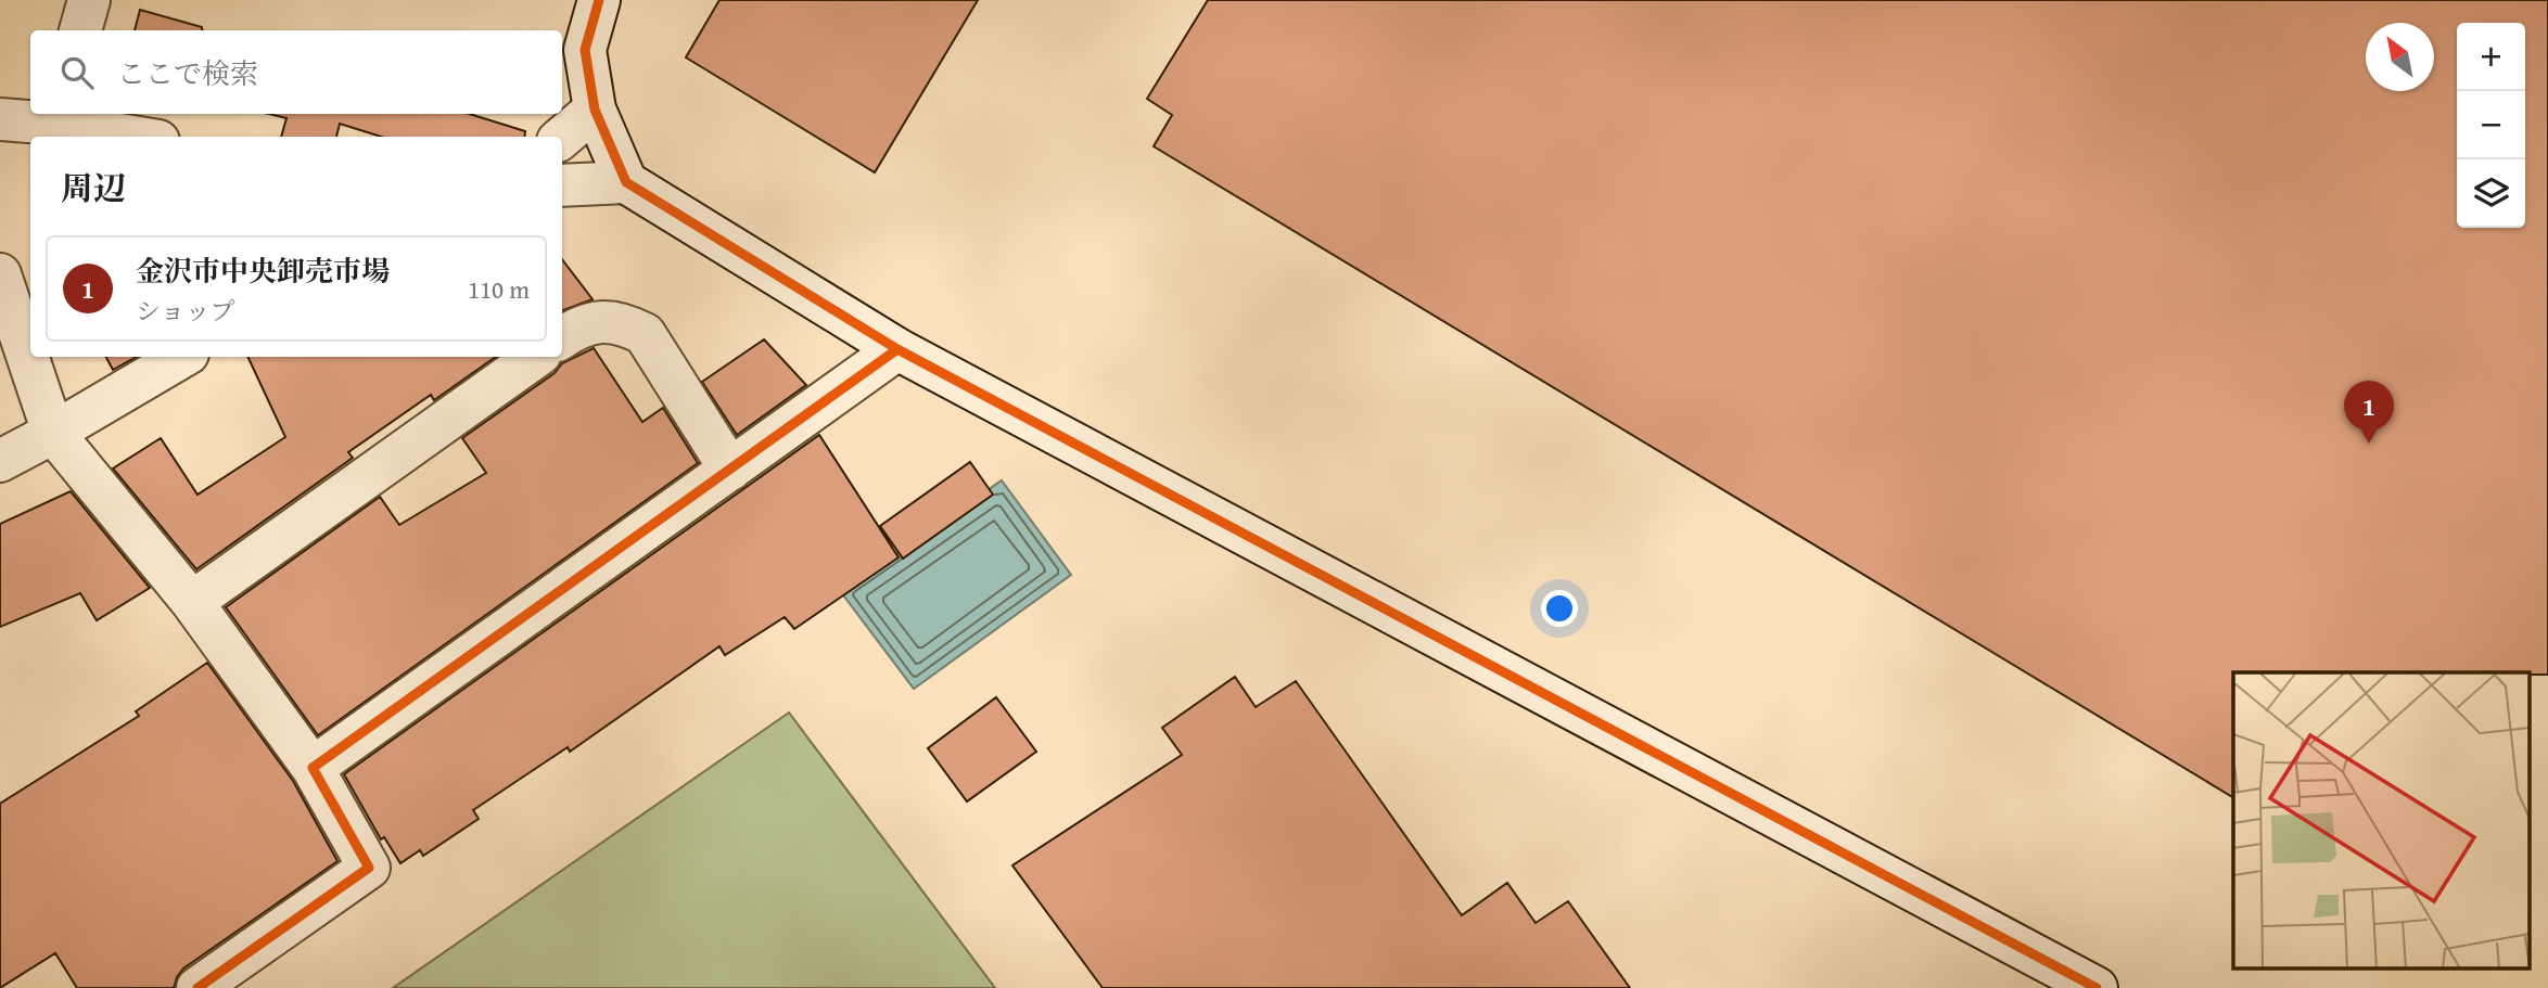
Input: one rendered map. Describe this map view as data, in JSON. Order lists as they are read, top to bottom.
{
  "north": "top left",
  "page": {
    "map_buttons": ["+", "−"],
    "search": "ここで検索",
    "heading": "周辺",
    "list": [
      {
        "mark": "1",
        "name": "金沢市中央卸売市場",
        "note": "ショップ",
        "value": "110 m"
      }
    ],
    "pins": "1"
  }
}
